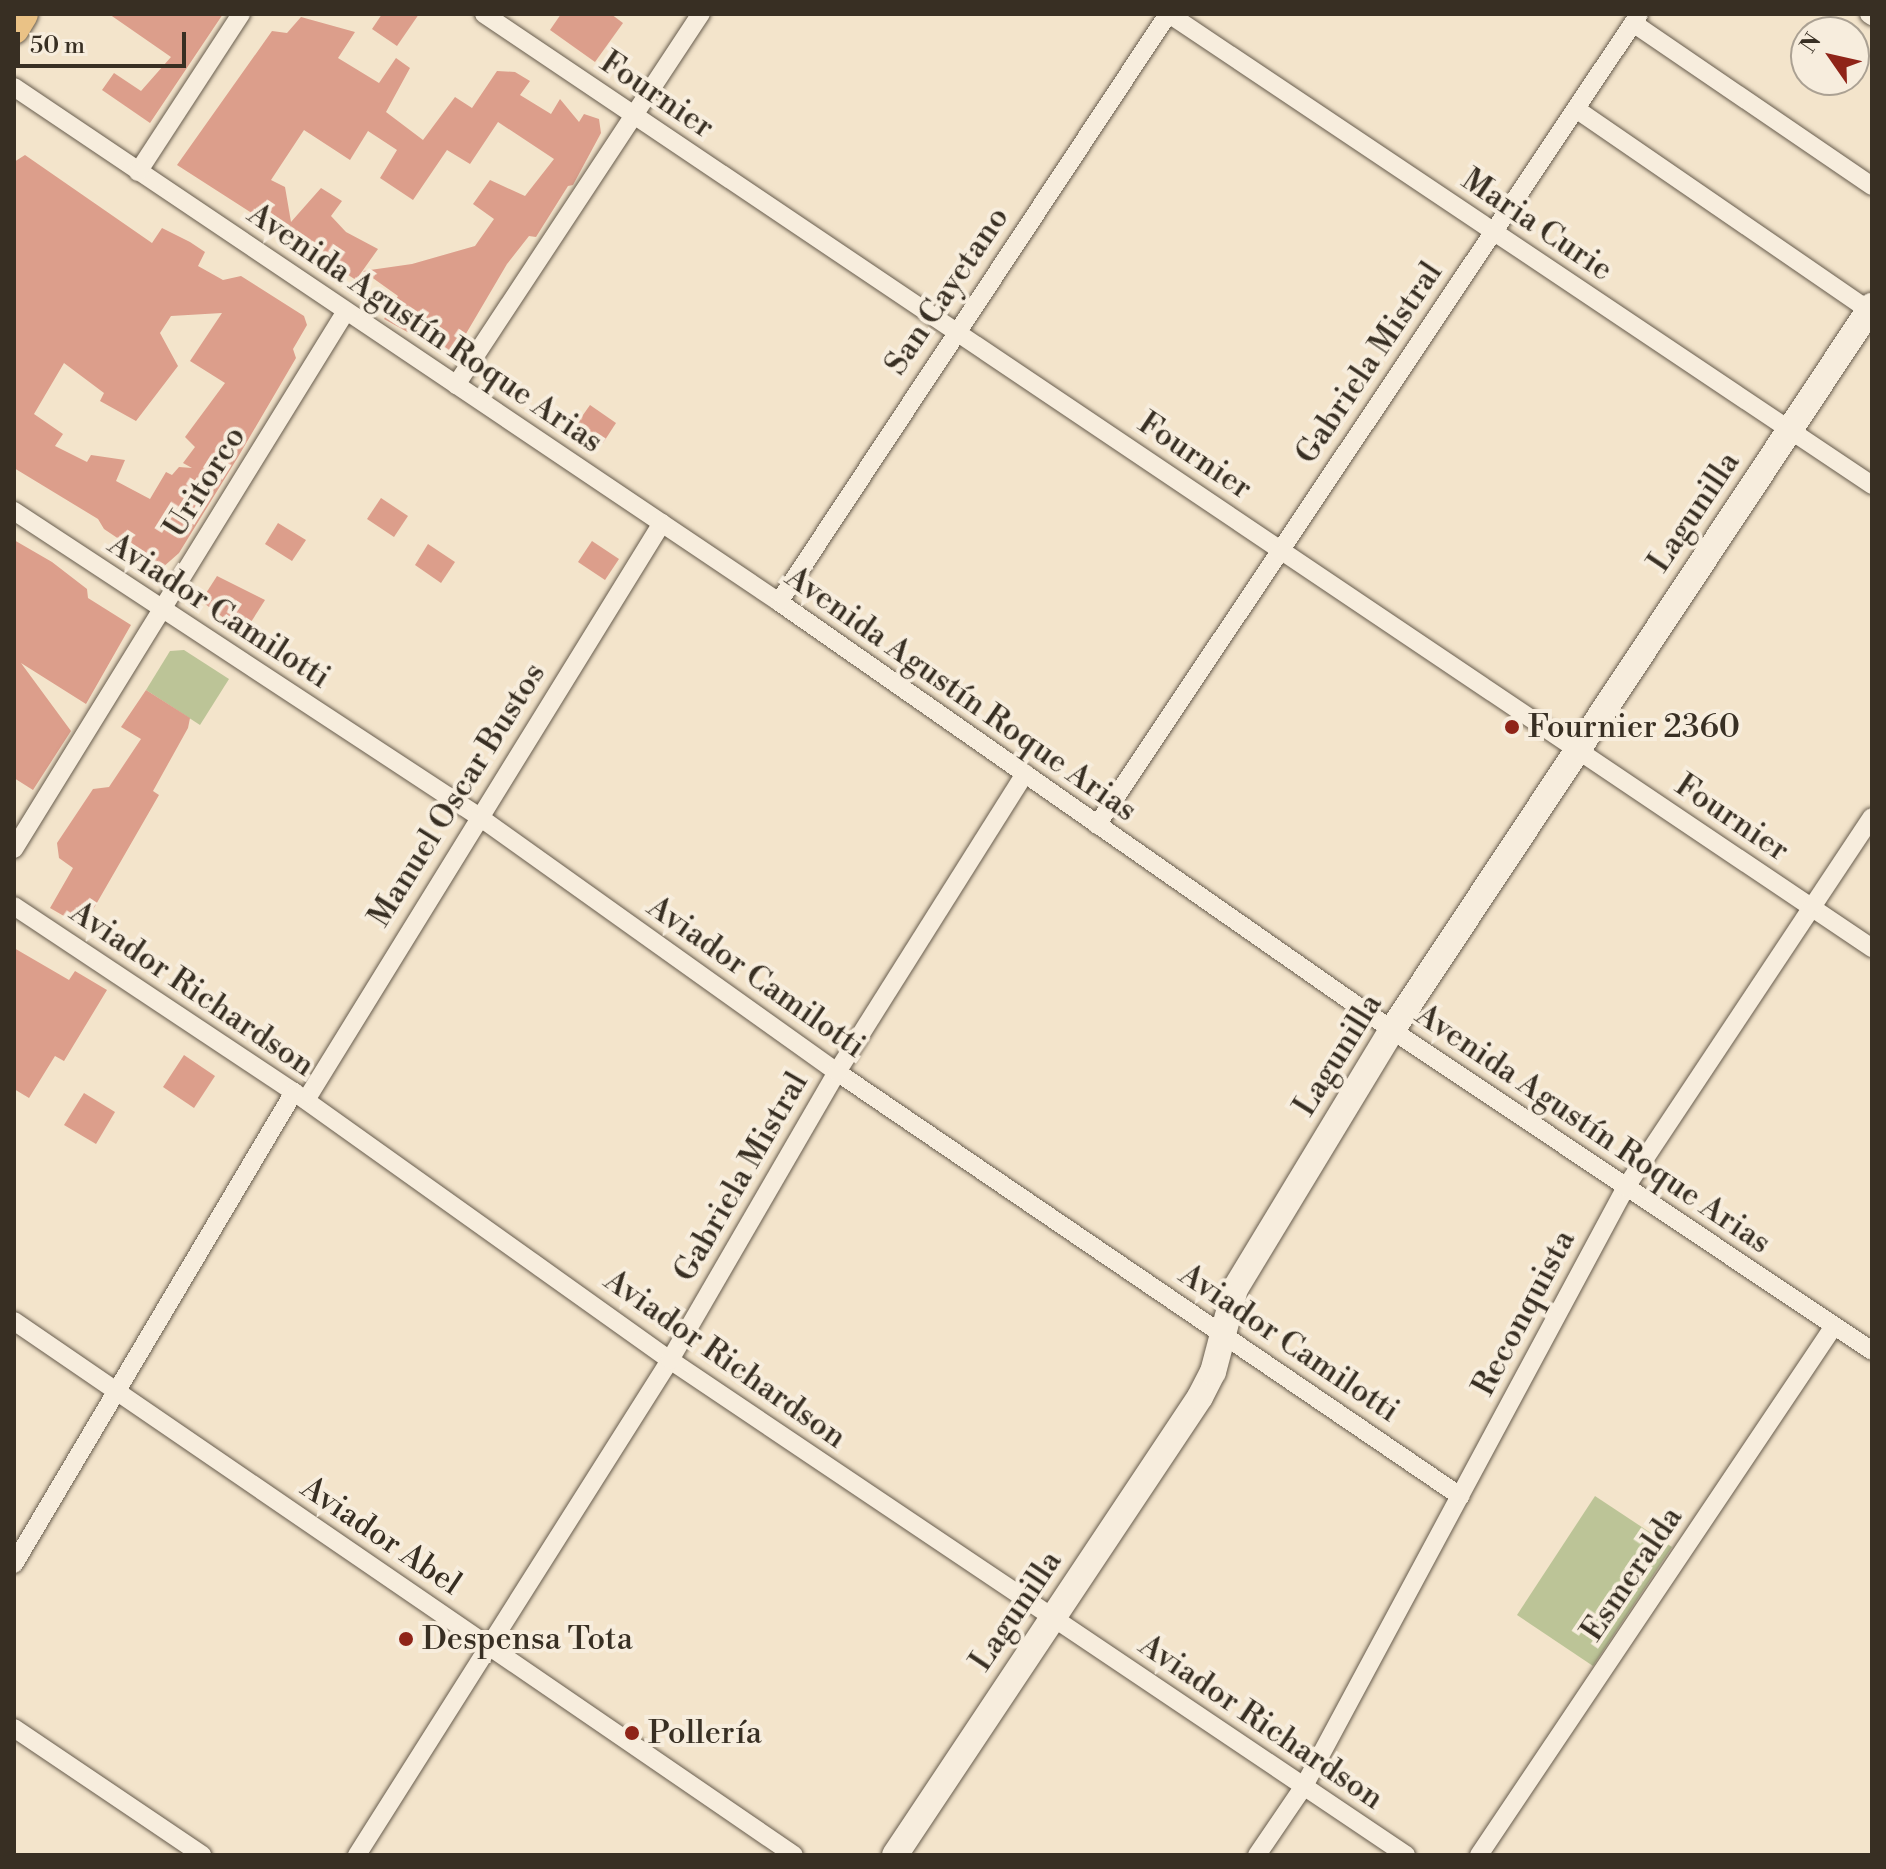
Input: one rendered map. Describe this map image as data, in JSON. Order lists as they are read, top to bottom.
{
  "streets": {
    "main road": ["Lagunilla"],
    "street": [
      "Fournier",
      "Maria Curie",
      "San Cayetano",
      "Avenida Agustín Roque Arias",
      "Gabriela Mistral",
      "Uritorco",
      "Aviador Camilotti",
      "Manuel Oscar Bustos",
      "Aviador Richardson",
      "Reconquista",
      "Aviador Abel",
      "Esmeralda"
    ]
  },
  "crossings": [
    ["Fournier", "San Cayetano"],
    ["Fournier", "Gabriela Mistral"],
    ["Fournier", "Lagunilla"],
    ["Fournier", "Reconquista"],
    ["Maria Curie", "San Cayetano"],
    ["Maria Curie", "Gabriela Mistral"],
    ["Maria Curie", "Lagunilla"],
    ["San Cayetano", "Avenida Agustín Roque Arias"],
    ["Avenida Agustín Roque Arias", "Gabriela Mistral"],
    ["Avenida Agustín Roque Arias", "Uritorco"],
    ["Avenida Agustín Roque Arias", "Lagunilla"],
    ["Avenida Agustín Roque Arias", "Manuel Oscar Bustos"],
    ["Avenida Agustín Roque Arias", "Reconquista"],
    ["Avenida Agustín Roque Arias", "Esmeralda"],
    ["Gabriela Mistral", "Aviador Camilotti"],
    ["Gabriela Mistral", "Aviador Richardson"],
    ["Gabriela Mistral", "Aviador Abel"],
    ["Uritorco", "Aviador Camilotti"],
    ["Lagunilla", "Aviador Camilotti"],
    ["Lagunilla", "Aviador Richardson"],
    ["Aviador Camilotti", "Manuel Oscar Bustos"],
    ["Aviador Camilotti", "Reconquista"],
    ["Manuel Oscar Bustos", "Aviador Richardson"],
    ["Manuel Oscar Bustos", "Aviador Abel"],
    ["Aviador Richardson", "Reconquista"]
  ],
  "places": ["Fournier 2360", "Despensa Tota", "Pollería"],
  "scale_bar": "50 m",
  "north": "top left"
}
